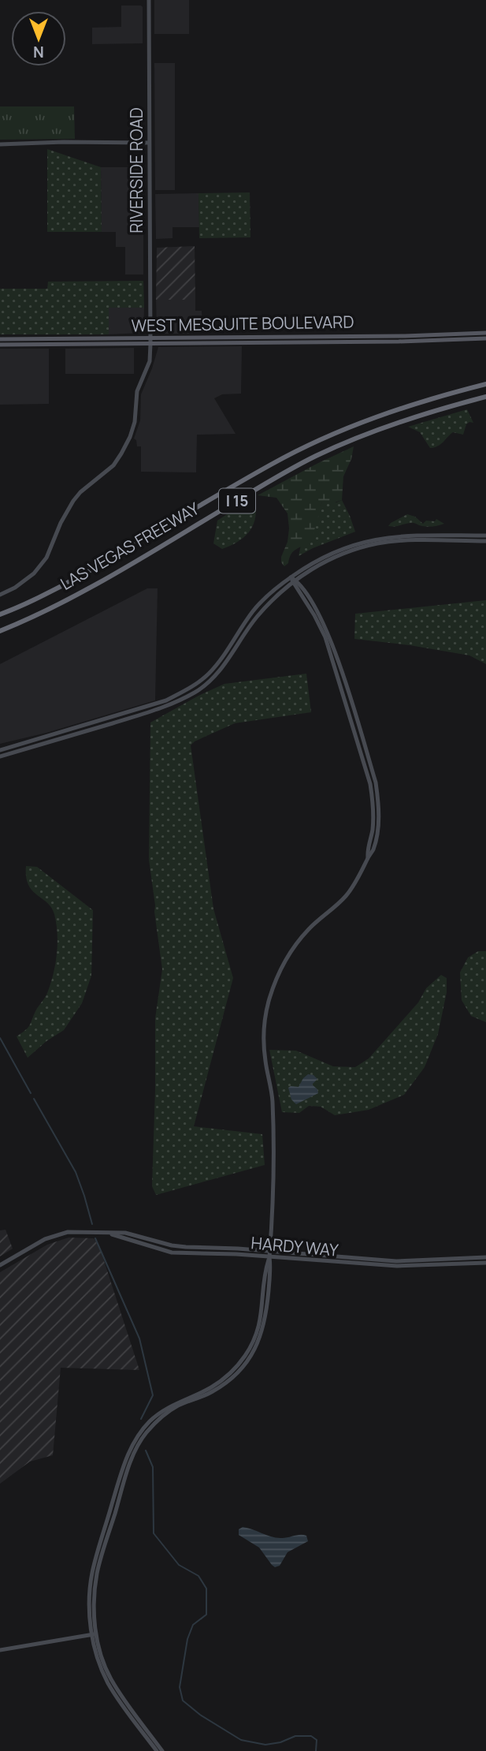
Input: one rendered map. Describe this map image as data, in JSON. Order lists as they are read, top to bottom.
{
  "streets": {
    "highway": ["I 15", "LAS VEGAS FREEWAY"],
    "main road": ["RIVERSIDE ROAD", "WEST MESQUITE BOULEVARD", "HARDY WAY"]
  },
  "crossings": [
    ["RIVERSIDE ROAD", "WEST MESQUITE BOULEVARD"]
  ],
  "north": "bottom"
}
